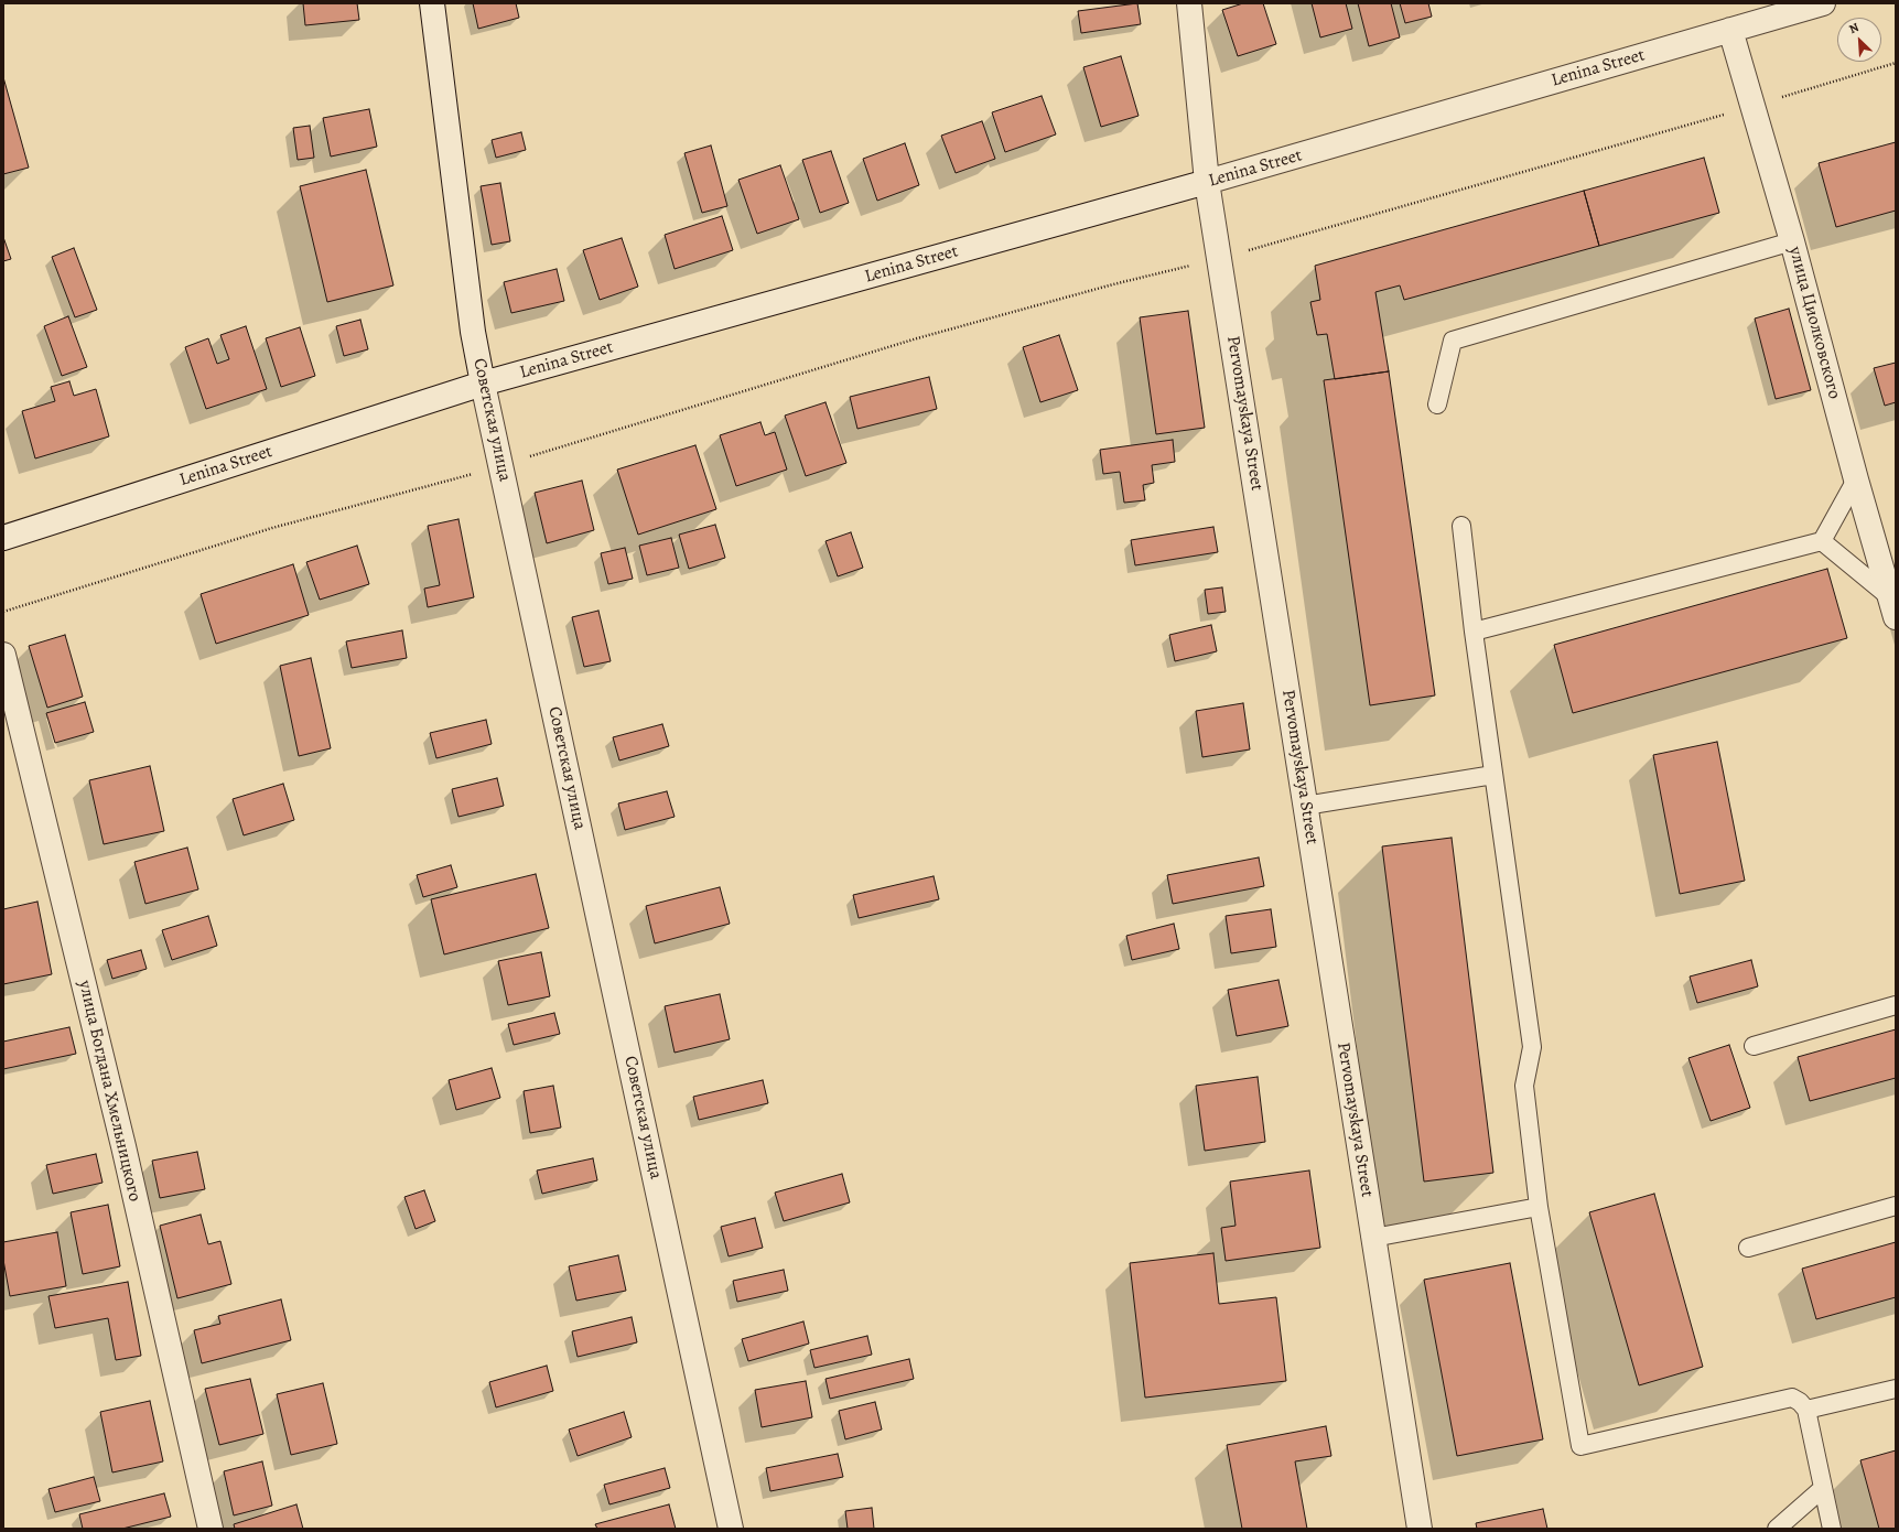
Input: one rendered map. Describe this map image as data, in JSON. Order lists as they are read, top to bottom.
{
  "streets": {
    "street": [
      "Lenina Street",
      "улица Циолковского",
      "Pervomayskaya Street",
      "Советская улица",
      "улица Богдана Хмельницкого"
    ]
  },
  "crossings": [
    ["Lenina Street", "улица Циолковского"],
    ["Lenina Street", "Pervomayskaya Street"],
    ["Lenina Street", "Советская улица"]
  ],
  "north": "top left"
}
